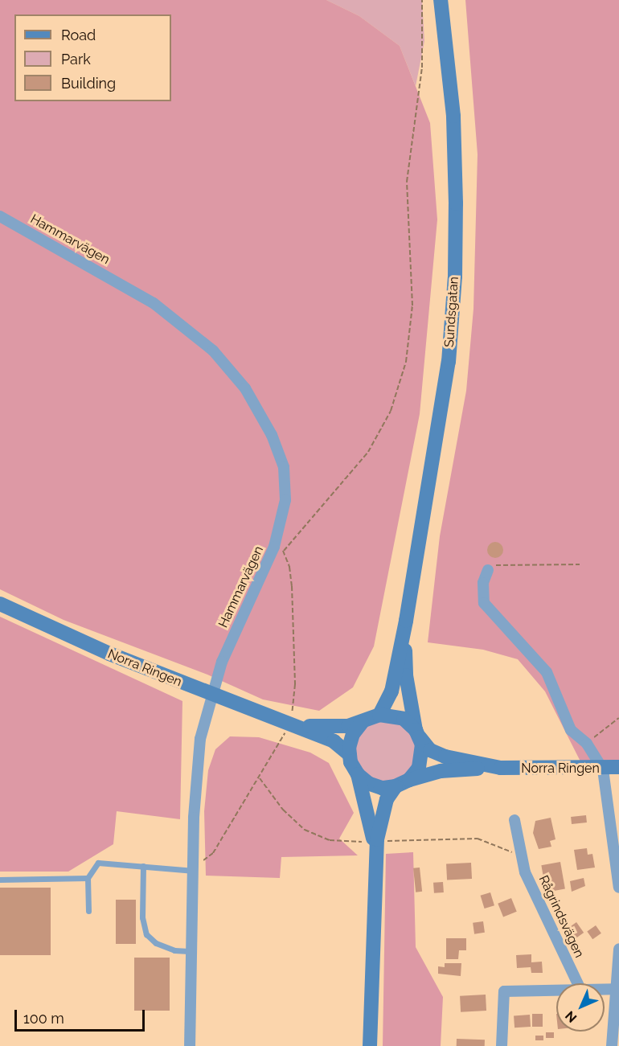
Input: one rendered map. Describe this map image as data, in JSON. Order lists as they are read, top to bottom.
{
  "streets": {
    "main road": ["Sundsgatan", "Norra Ringen"],
    "street": ["Hammarvägen", "Rågrindsvägen"]
  },
  "crossings": [
    ["Hammarvägen", "Norra Ringen"],
    ["Sundsgatan", "Norra Ringen"]
  ],
  "legend": ["Road", "Park", "Building"],
  "scale_bar": "100 m",
  "north": "bottom left"
}
